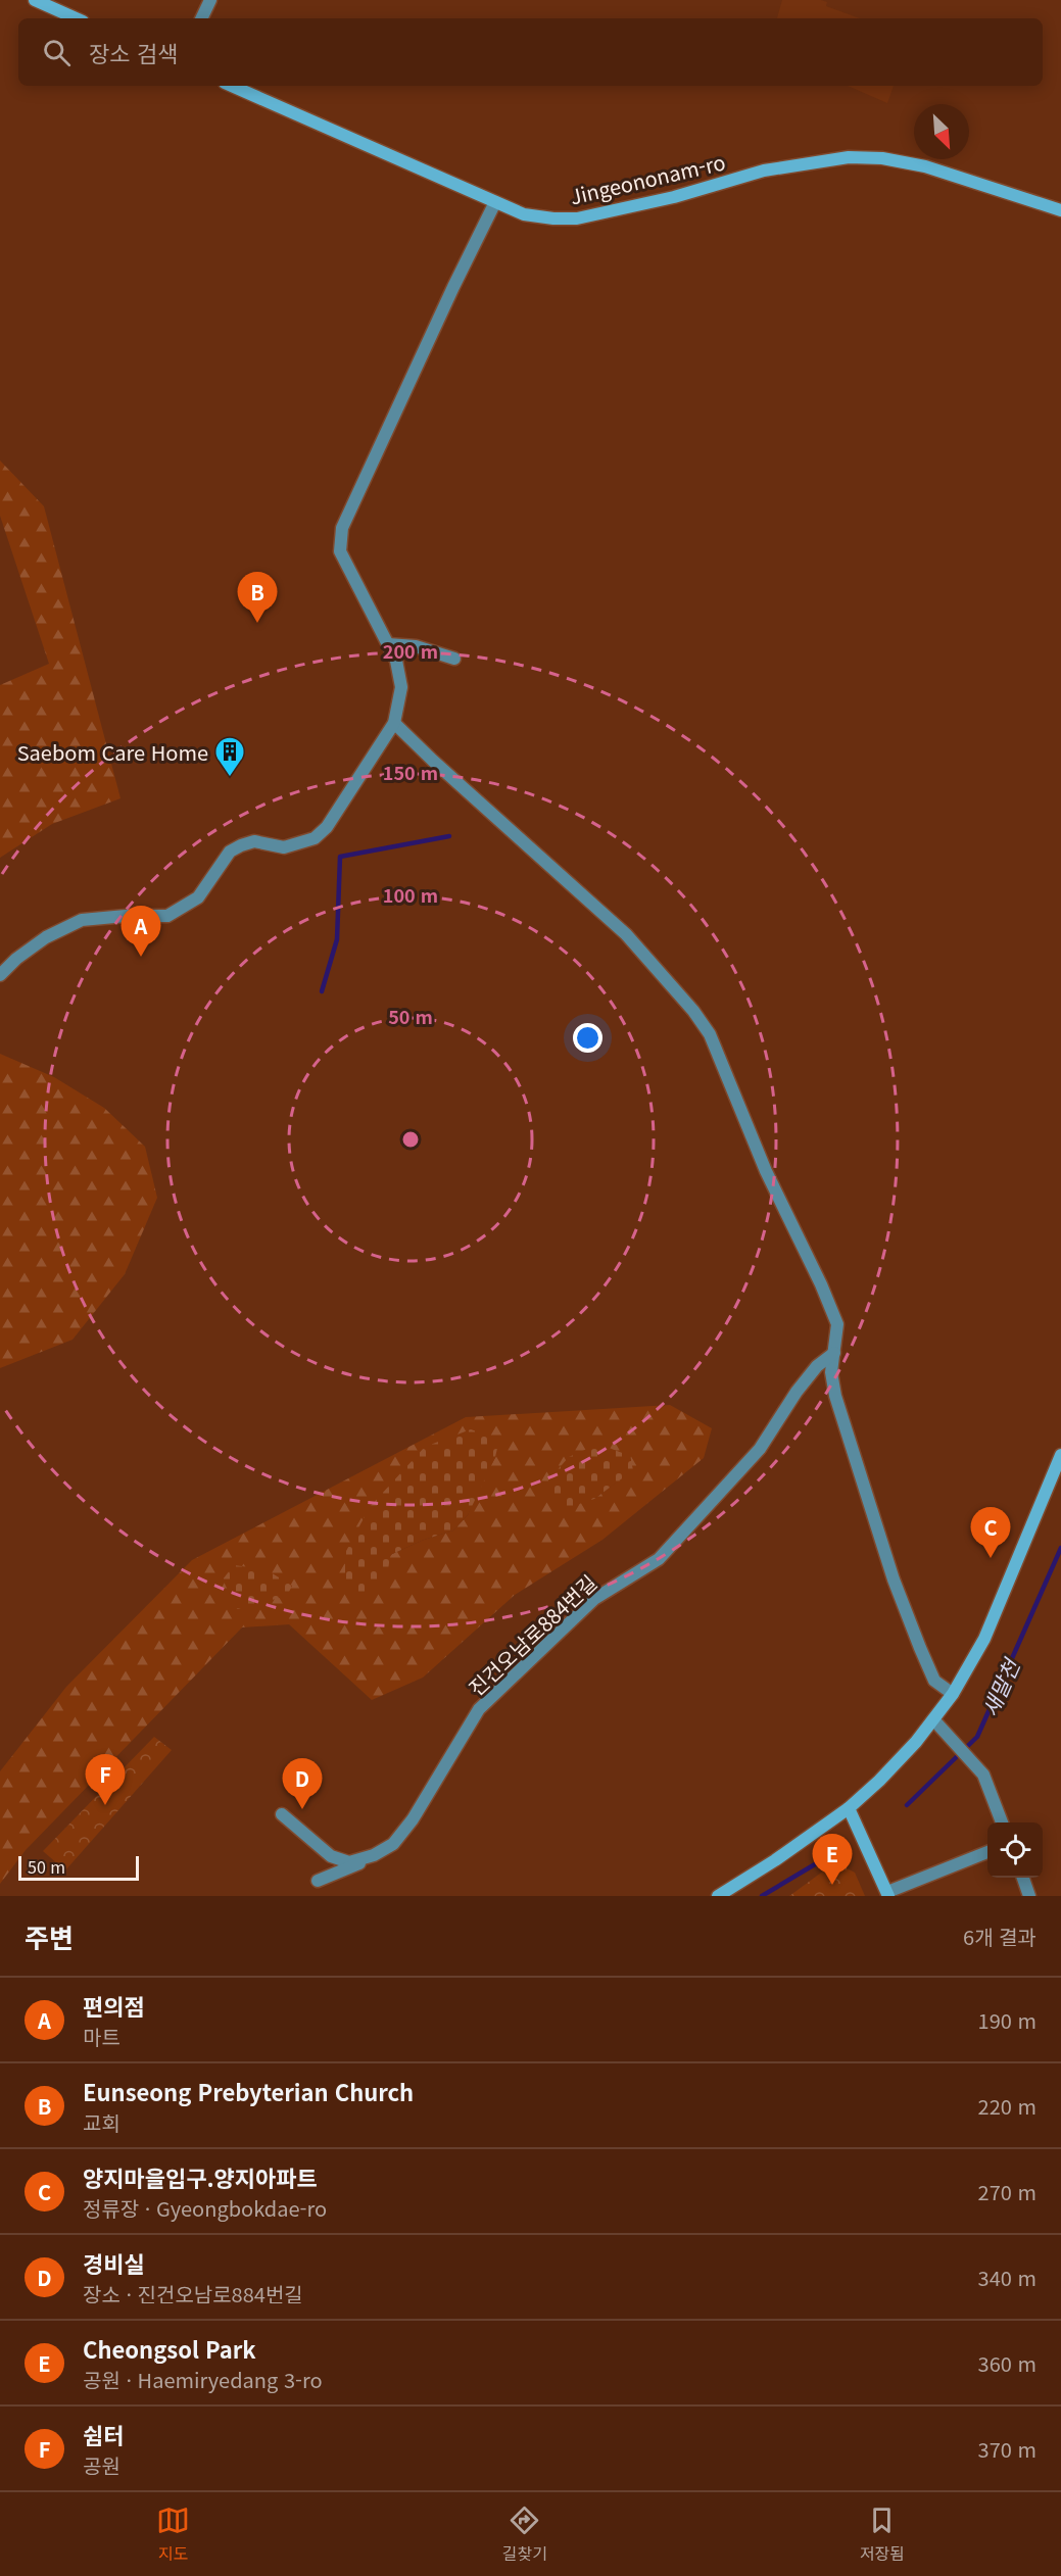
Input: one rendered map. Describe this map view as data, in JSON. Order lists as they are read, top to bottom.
{
  "streets": {
    "main road": ["Jingeononam-ro"],
    "street": ["진건오남로884번길"]
  },
  "water": ["새말천"],
  "places": {
    "building": ["Saebom Care Home"]
  },
  "scale_bar": "50 m",
  "north": "bottom right",
  "page": {
    "search": "장소 검색",
    "pins": [
      "B",
      "A",
      "C",
      "F",
      "D",
      "E"
    ],
    "scale": "50 m",
    "heading": ["주변", "6개 결과"],
    "list": [
      {
        "mark": "A",
        "name": "편의점",
        "note": "마트",
        "value": "190 m"
      },
      {
        "mark": "B",
        "name": "Eunseong Prebyterian Church",
        "note": "교회",
        "value": "220 m"
      },
      {
        "mark": "C",
        "name": "양지마을입구.양지아파트",
        "note": "정류장 · Gyeongbokdae-ro",
        "value": "270 m"
      },
      {
        "mark": "D",
        "name": "경비실",
        "note": "장소 · 진건오남로884번길",
        "value": "340 m"
      },
      {
        "mark": "E",
        "name": "Cheongsol Park",
        "note": "공원 · Haemiryedang 3-ro",
        "value": "360 m"
      },
      {
        "mark": "F",
        "name": "쉼터",
        "note": "공원",
        "value": "370 m"
      }
    ],
    "nav": ["지도", "길찾기", "저장됨"]
  },
  "rings": [
    "200 m",
    "150 m",
    "100 m",
    "50 m"
  ]
}
